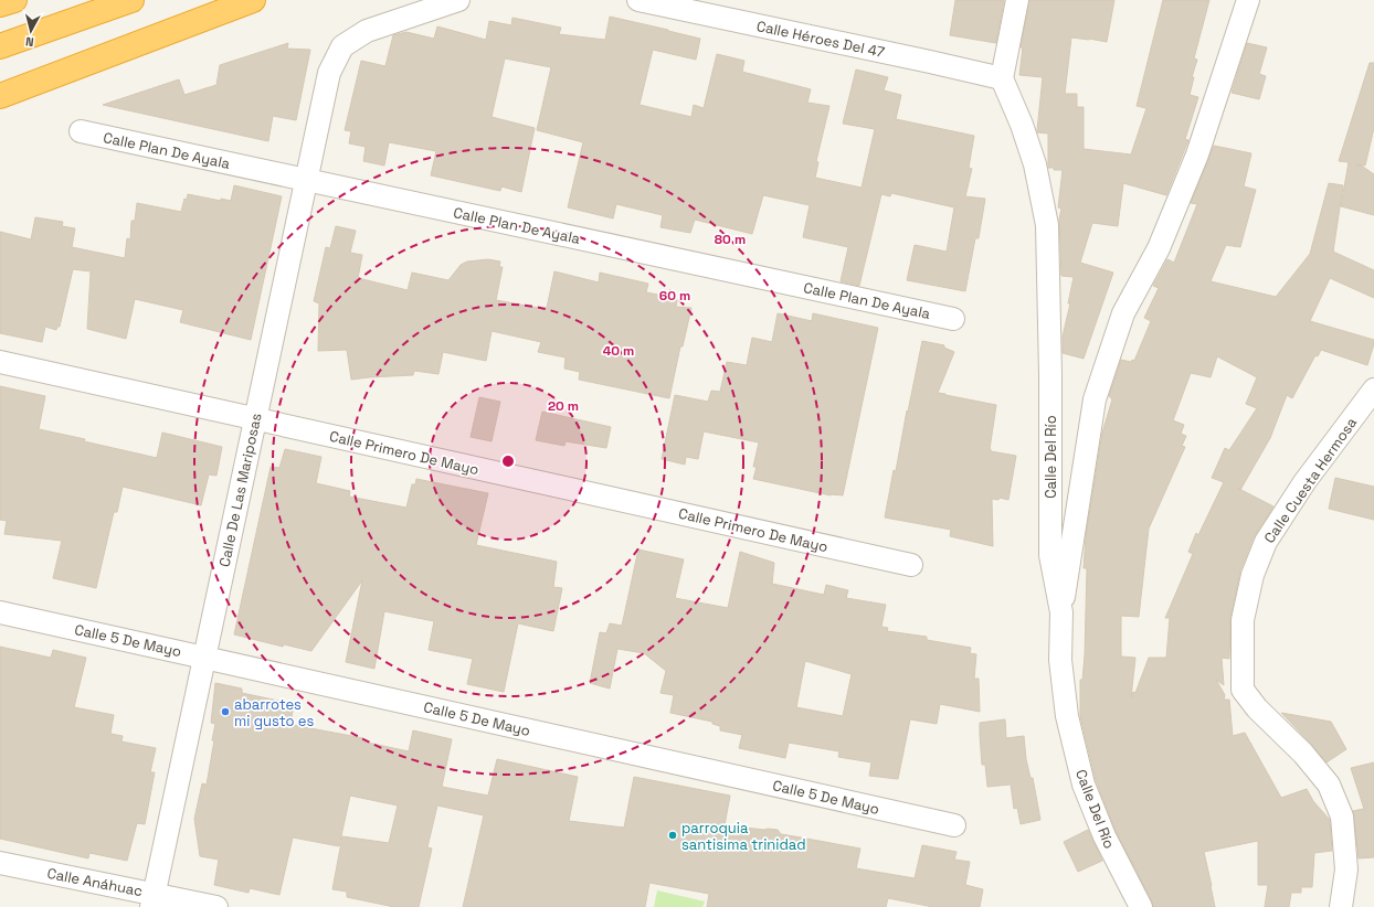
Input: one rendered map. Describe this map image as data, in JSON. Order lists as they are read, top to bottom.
{
  "streets": {
    "street": [
      "Calle Héroes Del 47",
      "Calle Plan De Ayala",
      "Calle Primero De Mayo",
      "Calle Del Río",
      "Calle Cuesta Hermosa",
      "Calle De Las Mariposas",
      "Calle 5 De Mayo",
      "Calle Anáhuac"
    ]
  },
  "crossings": [
    ["Calle Héroes Del 47", "Calle Del Río"],
    ["Calle Plan De Ayala", "Calle De Las Mariposas"],
    ["Calle Primero De Mayo", "Calle De Las Mariposas"],
    ["Calle De Las Mariposas", "Calle 5 De Mayo"],
    ["Calle De Las Mariposas", "Calle Anáhuac"]
  ],
  "places": ["abarrotes mi gusto es", "parroquia santisima trinidad"],
  "north": "bottom",
  "rings": [
    "80 m",
    "60 m",
    "40 m",
    "20 m"
  ]
}
